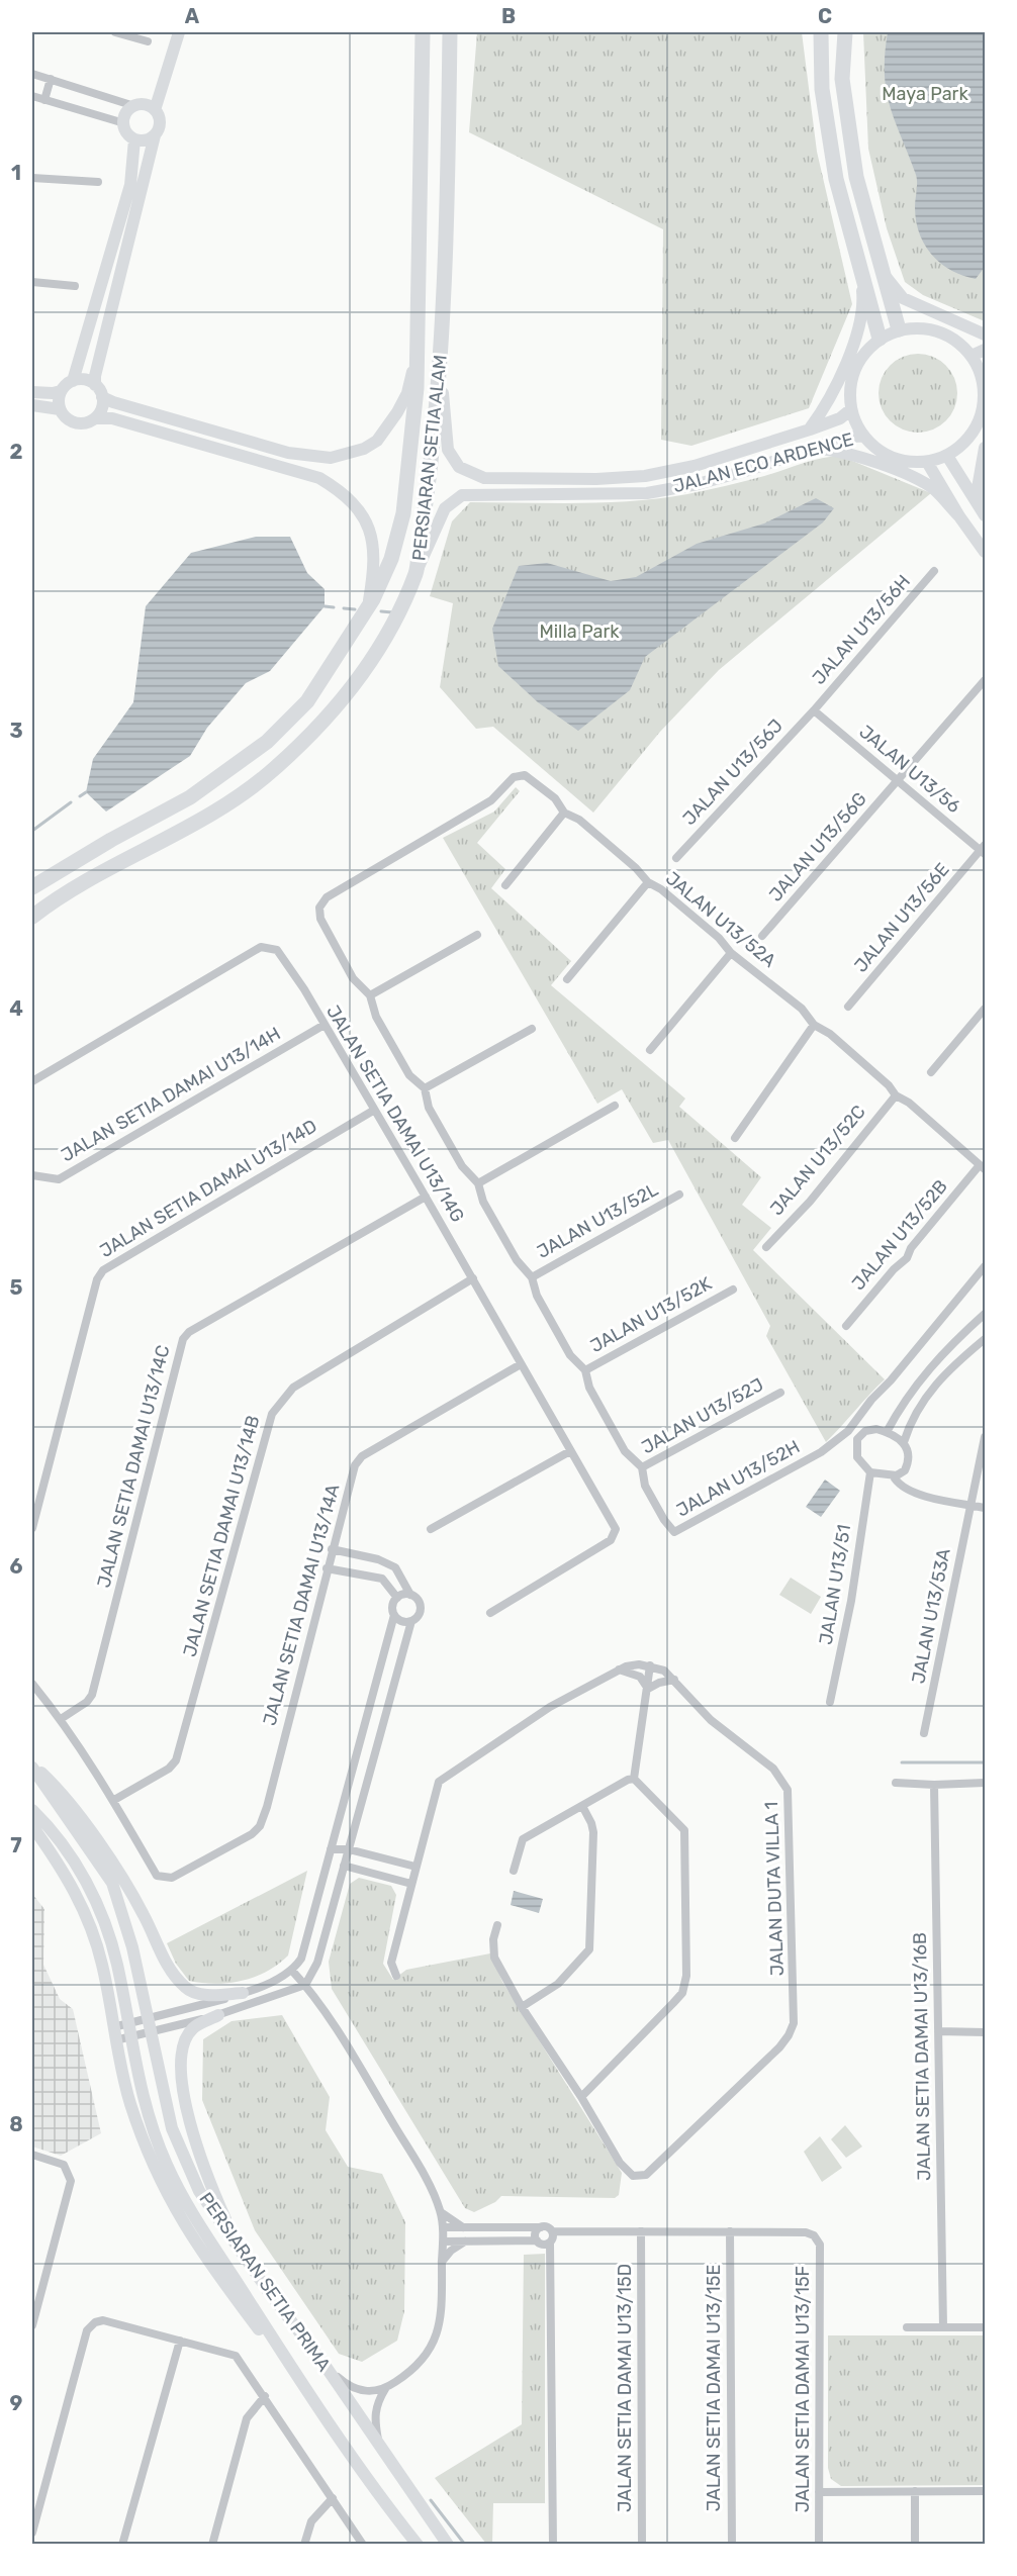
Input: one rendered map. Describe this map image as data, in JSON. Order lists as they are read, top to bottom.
{
  "streets": {
    "highway": ["PERSIARAN SETIA ALAM"],
    "street": [
      "JALAN ECO ARDENCE",
      "JALAN U13/56H",
      "JALAN U13/56",
      "JALAN U13/56J",
      "JALAN U13/56G",
      "JALAN U13/56E",
      "JALAN U13/52A",
      "JALAN SETIA DAMAI U13/14H",
      "JALAN SETIA DAMAI U13/14G",
      "JALAN U13/52C",
      "JALAN SETIA DAMAI U13/14D",
      "JALAN U13/52L",
      "JALAN U13/52B",
      "JALAN U13/52K",
      "JALAN U13/52J",
      "JALAN SETIA DAMAI U13/14C",
      "JALAN U13/52H",
      "JALAN SETIA DAMAI U13/14B",
      "JALAN U13/51",
      "JALAN SETIA DAMAI U13/14A",
      "JALAN U13/53A",
      "JALAN DUTA VILLA 1",
      "JALAN SETIA DAMAI U13/16B",
      "PERSIARAN SETIA PRIMA",
      "JALAN SETIA DAMAI U13/15D",
      "JALAN SETIA DAMAI U13/15E",
      "JALAN SETIA DAMAI U13/15F"
    ]
  },
  "crossings": [
    ["PERSIARAN SETIA ALAM", "JALAN ECO ARDENCE"],
    ["JALAN U13/56H", "JALAN U13/56"],
    ["JALAN U13/56H", "JALAN U13/56J"],
    ["JALAN U13/56", "JALAN U13/56J"],
    ["JALAN U13/56", "JALAN U13/56G"],
    ["JALAN U13/56", "JALAN U13/56E"],
    ["JALAN U13/52A", "JALAN U13/52C"],
    ["JALAN U13/52A", "JALAN U13/52B"],
    ["JALAN U13/52A", "JALAN U13/52H"],
    ["JALAN SETIA DAMAI U13/14H", "JALAN SETIA DAMAI U13/14G"],
    ["JALAN SETIA DAMAI U13/14G", "JALAN SETIA DAMAI U13/14D"],
    ["JALAN SETIA DAMAI U13/14G", "JALAN SETIA DAMAI U13/14C"],
    ["JALAN SETIA DAMAI U13/14G", "JALAN SETIA DAMAI U13/14B"],
    ["JALAN SETIA DAMAI U13/14G", "JALAN SETIA DAMAI U13/14A"],
    ["JALAN U13/52L", "JALAN U13/52H"],
    ["JALAN U13/52K", "JALAN U13/52H"],
    ["JALAN U13/52J", "JALAN U13/52H"],
    ["JALAN SETIA DAMAI U13/14B", "JALAN SETIA DAMAI U13/14A"],
    ["JALAN SETIA DAMAI U13/15E", "JALAN SETIA DAMAI U13/15F"]
  ],
  "parks": ["Maya Park", "Milla Park"],
  "grid": {
    "columns": ["A", "B", "C"],
    "rows": [
      "1",
      "2",
      "3",
      "4",
      "5",
      "6",
      "7",
      "8",
      "9"
    ]
  }
}
